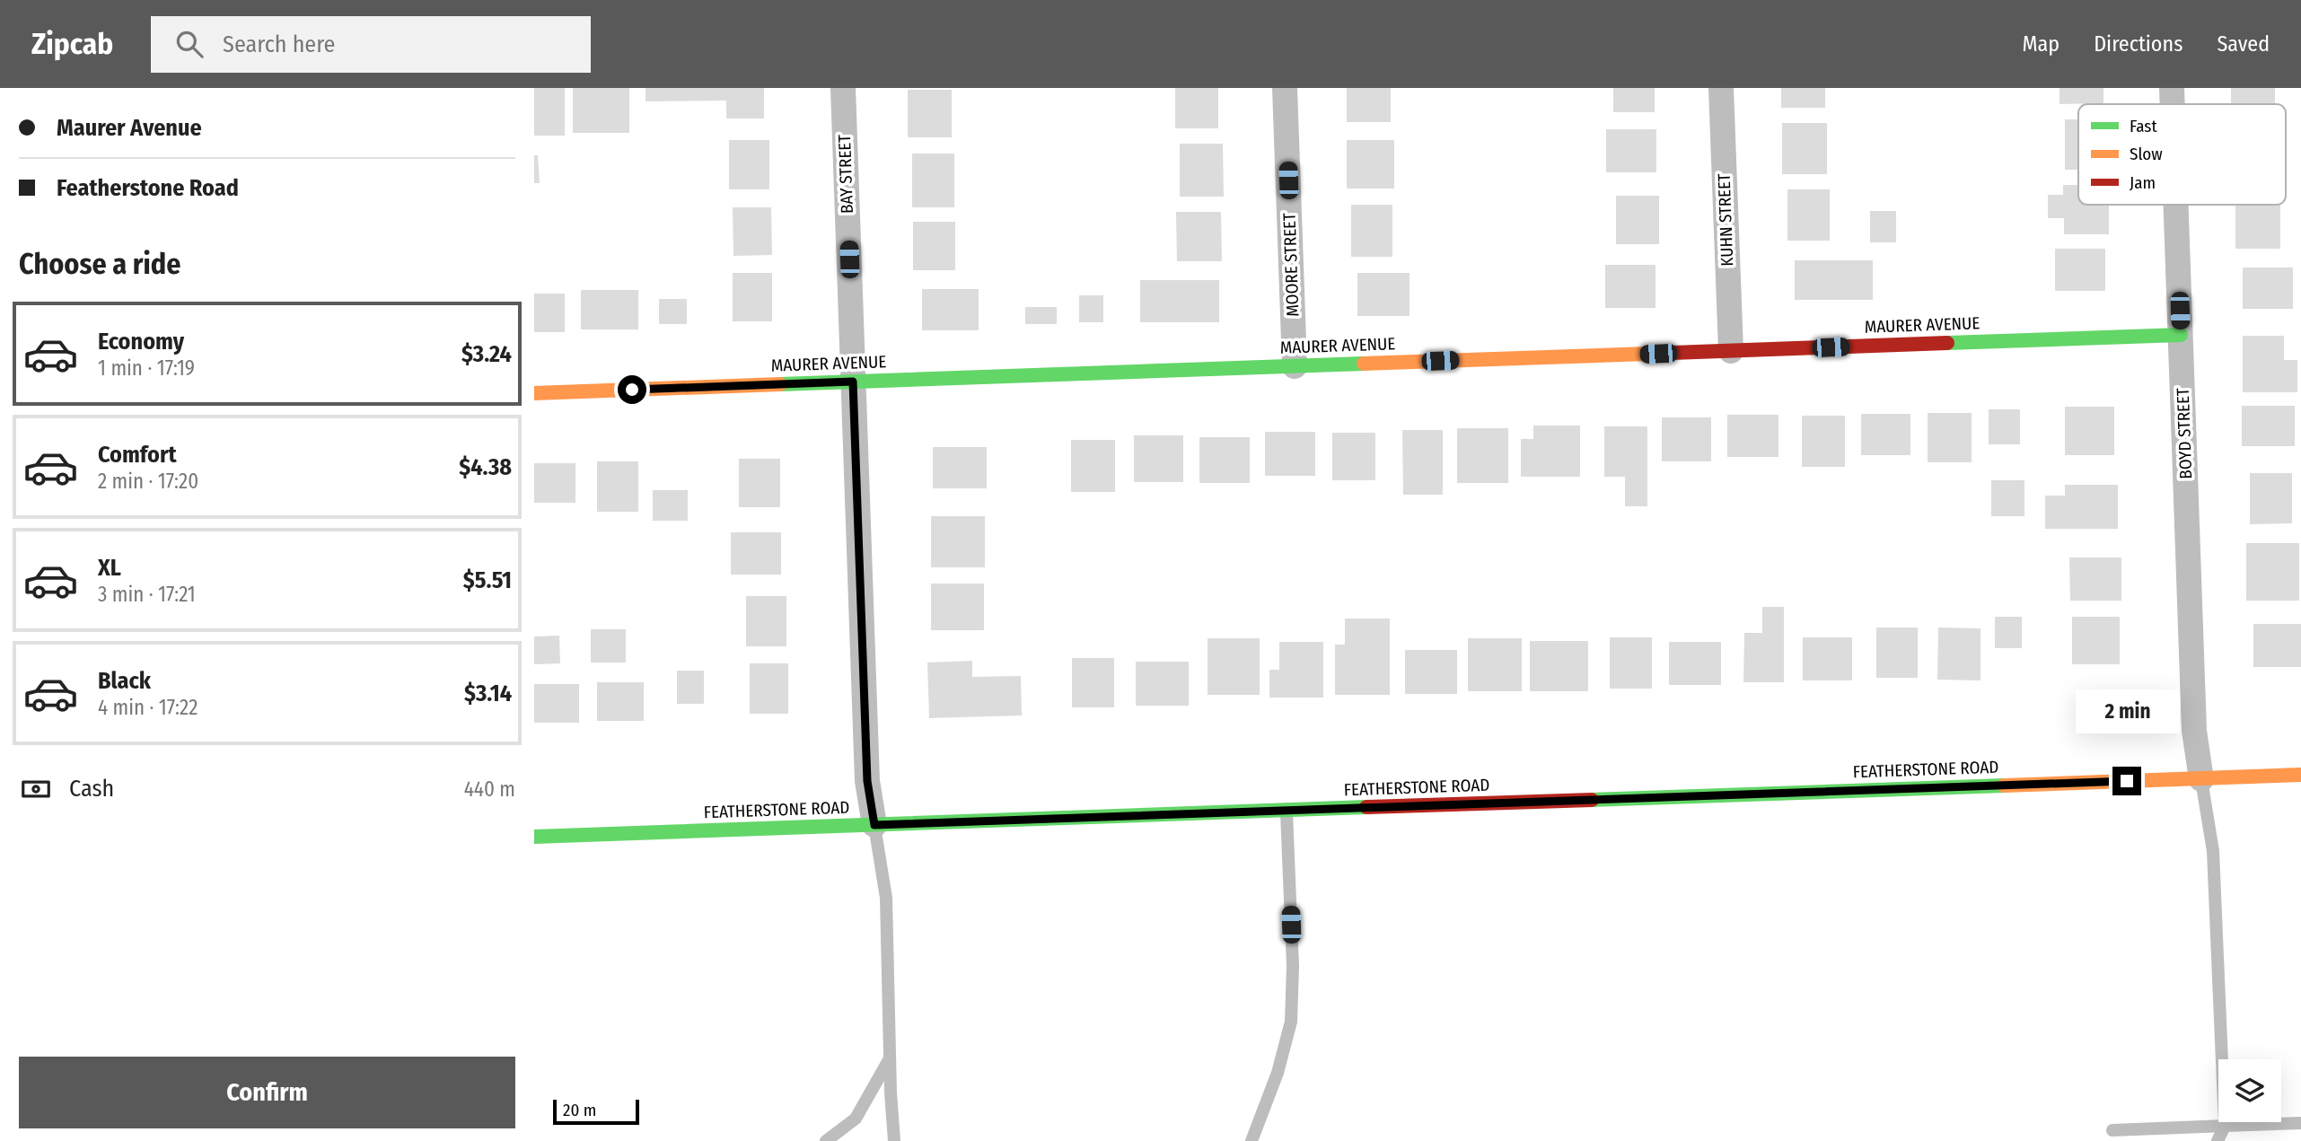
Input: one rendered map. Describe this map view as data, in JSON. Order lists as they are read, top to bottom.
{
  "streets": {
    "street": [
      "BAY STREET",
      "KUHN STREET",
      "MOORE STREET",
      "MAURER AVENUE",
      "BOYD STREET",
      "FEATHERSTONE ROAD"
    ]
  },
  "crossings": [
    ["BAY STREET", "MAURER AVENUE"],
    ["BAY STREET", "FEATHERSTONE ROAD"],
    ["KUHN STREET", "MAURER AVENUE"],
    ["MOORE STREET", "MAURER AVENUE"],
    ["MAURER AVENUE", "BOYD STREET"],
    ["BOYD STREET", "FEATHERSTONE ROAD"]
  ],
  "legend": ["Fast", "Slow", "Jam"],
  "scale_bar": "20 m",
  "page": {
    "header": "Zipcab",
    "search": "Search here",
    "nav": ["Map", "Directions", "Saved"],
    "banner": ["Maurer Avenue", "Featherstone Road"],
    "heading": "Choose a ride",
    "list": [
      {
        "name": "Economy",
        "note": "1 min · 17:19",
        "value": "$3.24"
      },
      {
        "name": "Comfort",
        "note": "2 min · 17:20",
        "value": "$4.38"
      },
      {
        "name": "XL",
        "note": "3 min · 17:21",
        "value": "$5.51"
      },
      {
        "name": "Black",
        "note": "4 min · 17:22",
        "value": "$3.14"
      }
    ],
    "bubble": "2 min",
    "pay": ["Cash", "440 m"],
    "buttons": "Confirm",
    "scale": "20 m"
  }
}
